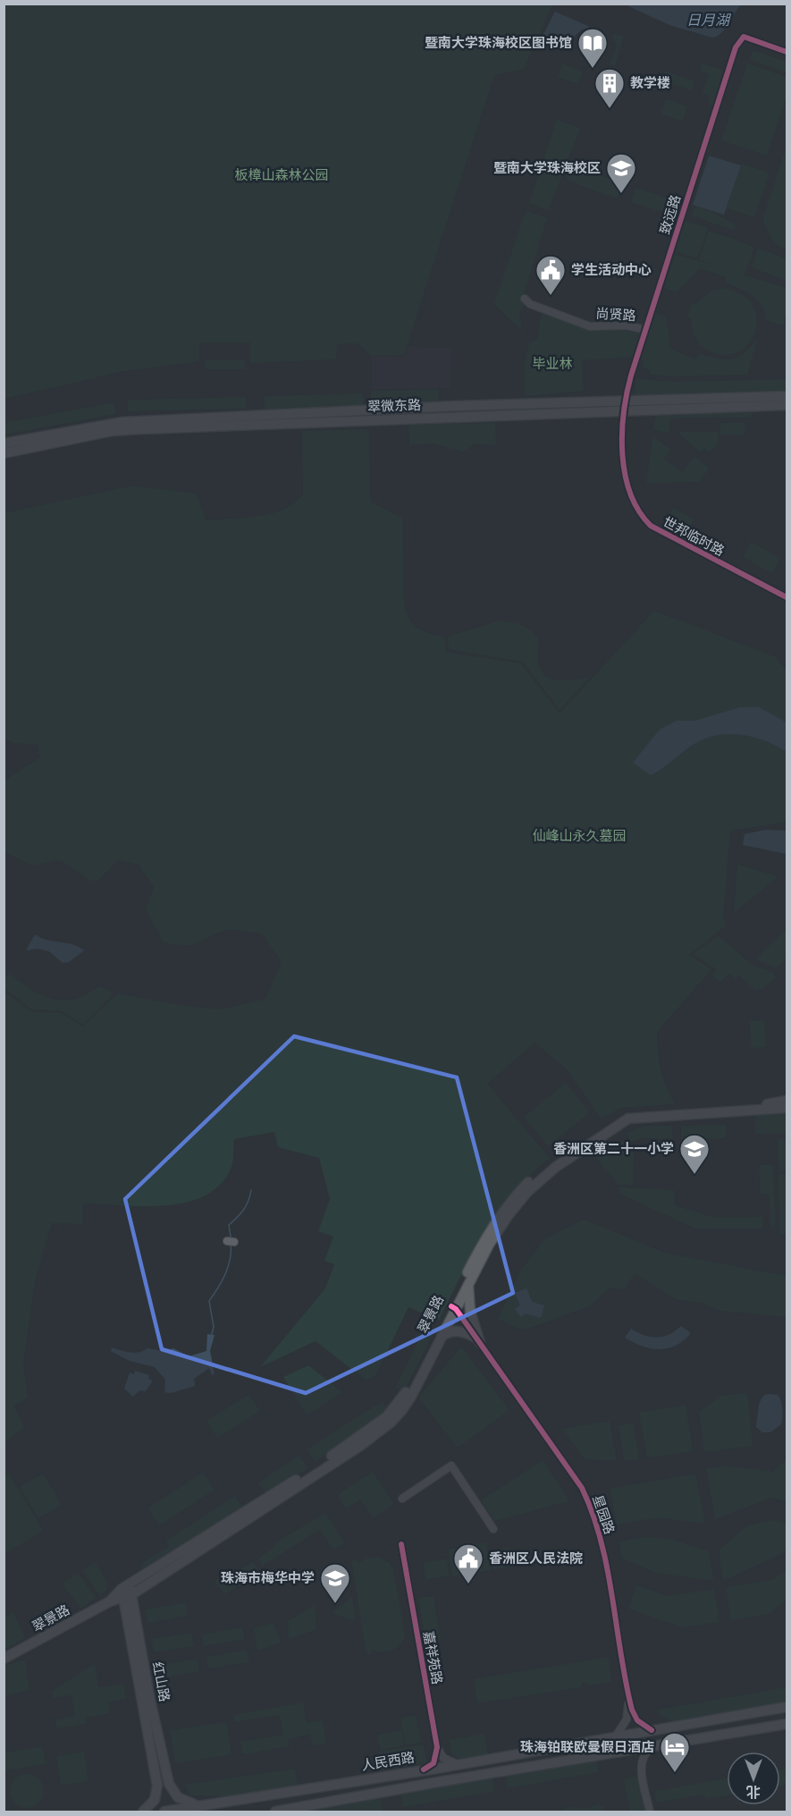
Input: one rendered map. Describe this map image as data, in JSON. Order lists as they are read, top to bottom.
{
  "streets": {
    "main road": [
      "翠微东路",
      "翠景路",
      "红山路",
      "人民西路"
    ],
    "street": [
      "致远路",
      "尚贤路",
      "世邦临时路",
      "星园路",
      "嘉祥苑路"
    ]
  },
  "crossings": [
    ["致远路", "尚贤路"],
    ["致远路", "翠微东路"],
    ["致远路", "世邦临时路"],
    ["翠微东路", "世邦临时路"],
    ["翠景路", "星园路"],
    ["翠景路", "红山路"],
    ["星园路", "人民西路"],
    ["红山路", "人民西路"]
  ],
  "water": ["日月湖"],
  "parks": ["板樟山森林公园", "毕业林", "仙峰山永久墓园"],
  "places": {
    "library": ["暨南大学珠海校区图书馆"],
    "building": ["教学楼"],
    "school or university": ["暨南大学珠海校区", "香洲区第二十一小学", "珠海市梅华中学"],
    "public building": ["学生活动中心", "香洲区人民法院"],
    "hotel": ["珠海铂联欧曼假日酒店"]
  },
  "north": "bottom"
}
